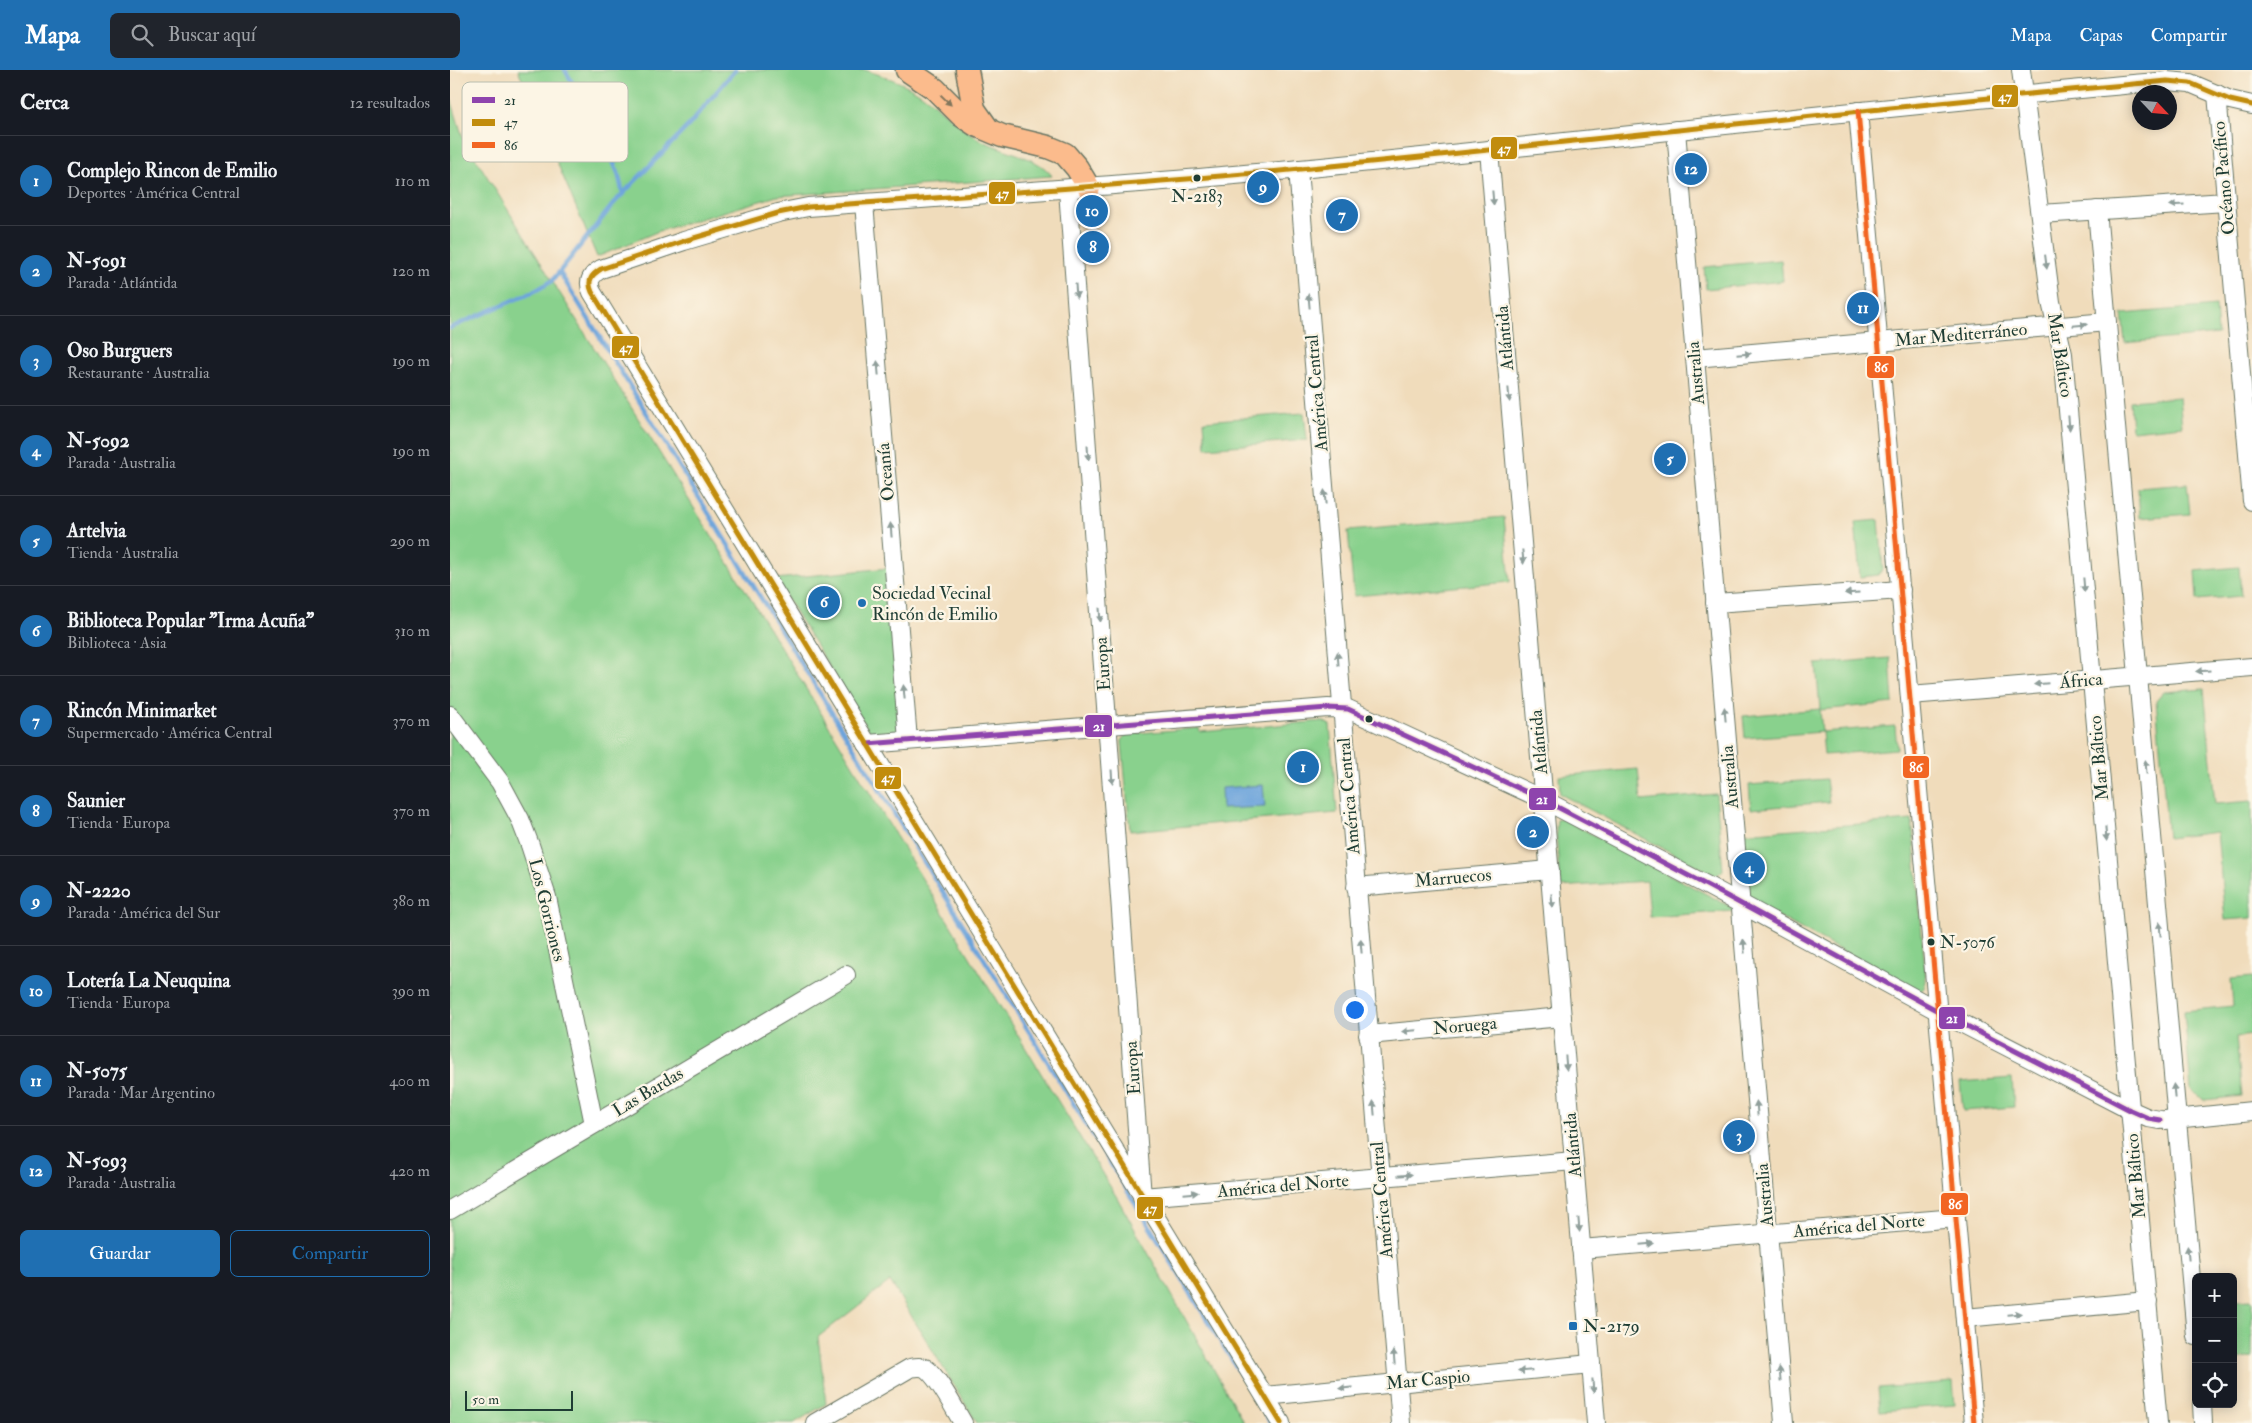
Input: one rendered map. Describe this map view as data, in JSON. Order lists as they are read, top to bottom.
{
  "streets": {
    "street": [
      "Océano Pacífico",
      "Mar Mediterráneo",
      "Atlántida",
      "Mar Báltico",
      "Australia",
      "América Central",
      "Oceanía",
      "Europa",
      "África",
      "Marruecos",
      "Los Gorriones",
      "Noruega",
      "Las Bardas",
      "América del Norte",
      "Mar Caspio"
    ]
  },
  "crossings": [
    ["Mar Mediterráneo", "Mar Báltico"],
    ["Mar Mediterráneo", "Australia"],
    ["Atlántida", "Marruecos"],
    ["Atlántida", "Noruega"],
    ["Atlántida", "América del Norte"],
    ["Atlántida", "Mar Caspio"],
    ["Mar Báltico", "África"],
    ["Australia", "América del Norte"],
    ["América Central", "Marruecos"],
    ["América Central", "Noruega"],
    ["América Central", "América del Norte"],
    ["América Central", "Mar Caspio"],
    ["Europa", "América del Norte"],
    ["Los Gorriones", "Las Bardas"]
  ],
  "one_way": [
    "Mar Mediterráneo",
    "Atlántida",
    "Australia",
    "América Central",
    "Oceanía",
    "Europa",
    "África",
    "Noruega",
    "América del Norte",
    "Mar Caspio"
  ],
  "places": {
    "other": ["N-2183", "Sociedad Vecinal Rincón de Emilio", "N-5076"],
    "transit": ["N-2179"]
  },
  "lines": ["transit line 47", "transit line 86", "transit line 21"],
  "legend": ["21", "47", "86"],
  "scale_bar": "50 m",
  "north": "bottom right",
  "page": {
    "header": "Mapa",
    "search": "Buscar aquí",
    "nav": ["Mapa", "Capas", "Compartir"],
    "heading": ["Cerca", "12 resultados"],
    "list": [
      {
        "mark": "1",
        "name": "Complejo Rincon de Emilio",
        "note": "Deportes · América Central",
        "value": "110 m"
      },
      {
        "mark": "2",
        "name": "N-5091",
        "note": "Parada · Atlántida",
        "value": "120 m"
      },
      {
        "mark": "3",
        "name": "Oso Burguers",
        "note": "Restaurante · Australia",
        "value": "190 m"
      },
      {
        "mark": "4",
        "name": "N-5092",
        "note": "Parada · Australia",
        "value": "190 m"
      },
      {
        "mark": "5",
        "name": "Artelvia",
        "note": "Tienda · Australia",
        "value": "290 m"
      },
      {
        "mark": "6",
        "name": "Biblioteca Popular \"Irma Acuña\"",
        "note": "Biblioteca · Asia",
        "value": "310 m"
      },
      {
        "mark": "7",
        "name": "Rincón Minimarket",
        "note": "Supermercado · América Central",
        "value": "370 m"
      },
      {
        "mark": "8",
        "name": "Saunier",
        "note": "Tienda · Europa",
        "value": "370 m"
      },
      {
        "mark": "9",
        "name": "N-2220",
        "note": "Parada · América del Sur",
        "value": "380 m"
      },
      {
        "mark": "10",
        "name": "Lotería La Neuquina",
        "note": "Tienda · Europa",
        "value": "390 m"
      },
      {
        "mark": "11",
        "name": "N-5075",
        "note": "Parada · Mar Argentino",
        "value": "400 m"
      },
      {
        "mark": "12",
        "name": "N-5093",
        "note": "Parada · Australia",
        "value": "420 m"
      }
    ],
    "pins": [
      "12",
      "9",
      "10",
      "7",
      "8",
      "11",
      "5",
      "6",
      "1",
      "2",
      "4",
      "3"
    ],
    "buttons": ["Guardar", "Compartir"],
    "map_buttons": ["+", "−"],
    "scale": "50 m"
  }
}
